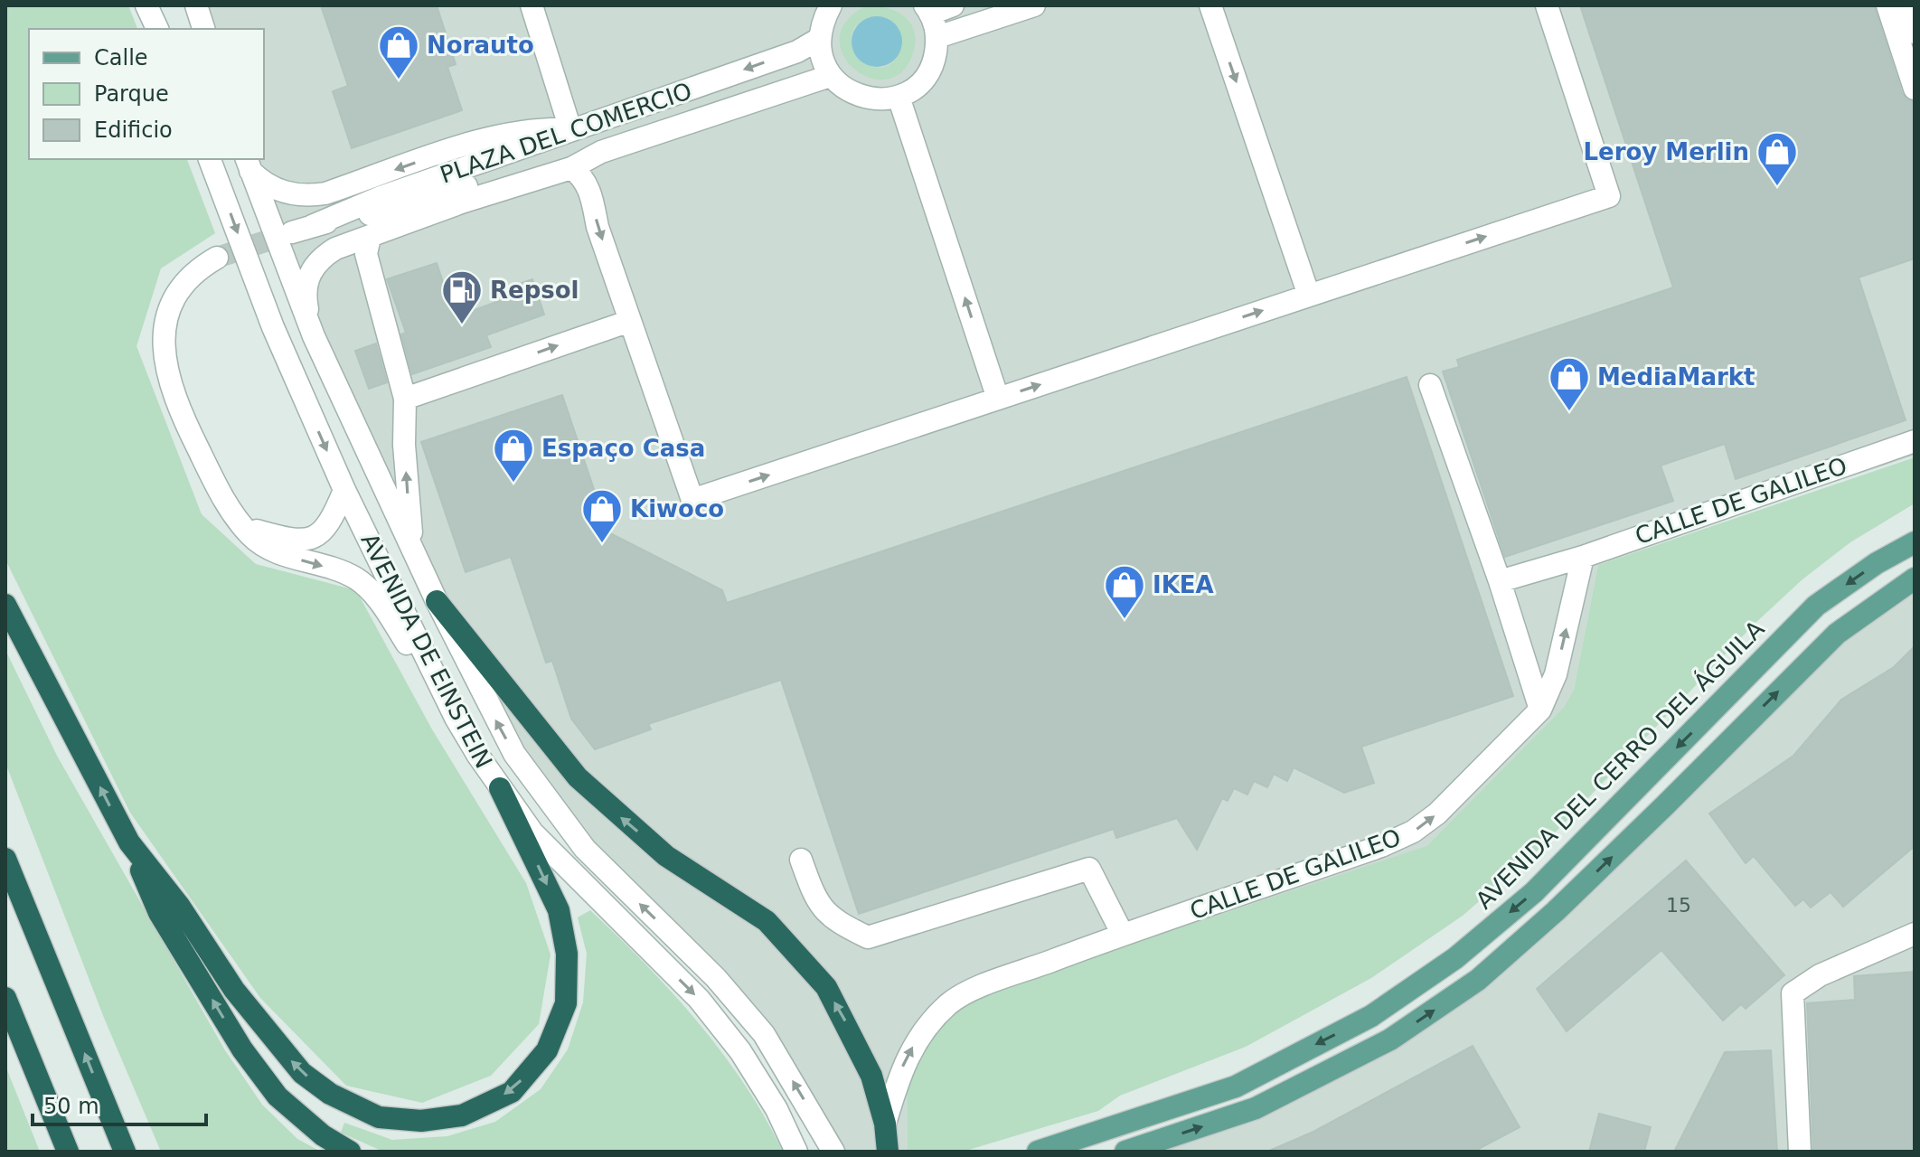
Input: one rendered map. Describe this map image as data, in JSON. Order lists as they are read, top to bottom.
{
  "streets": {
    "main road": ["AVENIDA DEL CERRO DEL ÁGUILA"],
    "street": ["PLAZA DEL COMERCIO", "CALLE DE GALILEO", "AVENIDA DE EINSTEIN"]
  },
  "crossings": [
    ["PLAZA DEL COMERCIO", "AVENIDA DE EINSTEIN"]
  ],
  "one_way": ["CALLE DE GALILEO"],
  "places": {
    "shop": [
      "Norauto",
      "Leroy Merlin",
      "MediaMarkt",
      "Espaço Casa",
      "Kiwoco",
      "IKEA"
    ],
    "fuel station": ["Repsol"]
  },
  "house_numbers": ["15"],
  "legend": ["Calle", "Parque", "Edificio"],
  "scale_bar": "50 m"
}
